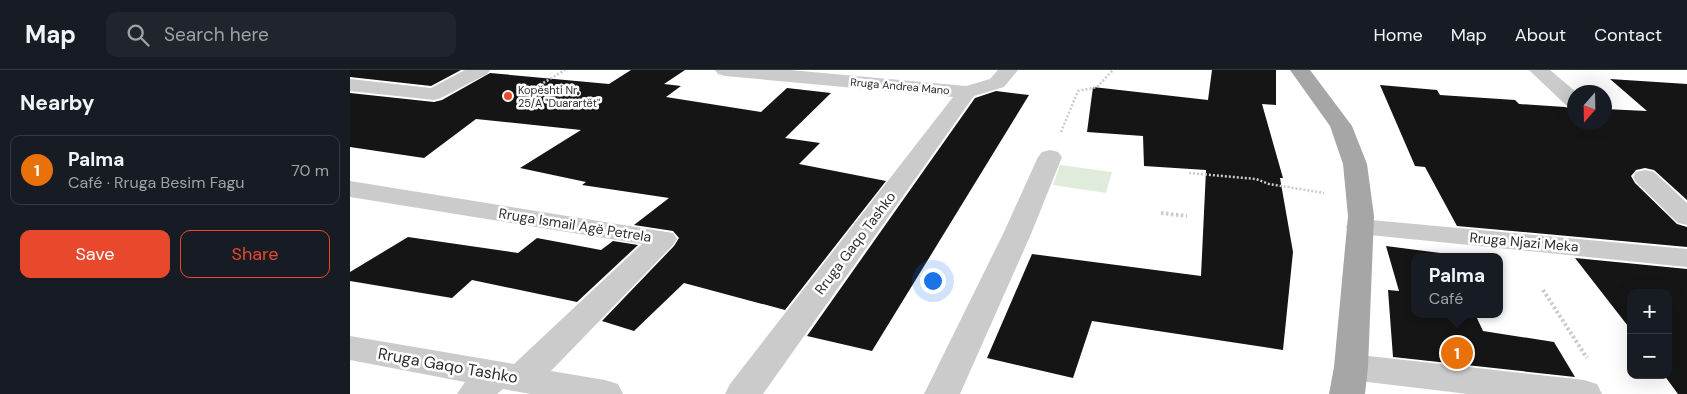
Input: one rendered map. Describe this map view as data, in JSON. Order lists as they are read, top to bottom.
{
  "streets": {
    "street": [
      "Rruga Andrea Mano",
      "Rruga Ismail Agë Petrela",
      "Rruga Njazi Meka",
      "Rruga Gaqo Tashko"
    ]
  },
  "crossings": [
    ["Rruga Andrea Mano", "Rruga Gaqo Tashko"],
    ["Rruga Ismail Agë Petrela", "Rruga Gaqo Tashko"]
  ],
  "places": ["Kopështi Nr. 25/A \"Duarartët\""],
  "north": "bottom",
  "page": {
    "header": "Map",
    "search": "Search here",
    "nav": [
      "Home",
      "Map",
      "About",
      "Contact"
    ],
    "heading": "Nearby",
    "list": [
      {
        "mark": "1",
        "name": "Palma",
        "note": "Café · Rruga Besim Fagu",
        "value": "70 m"
      }
    ],
    "buttons": ["Save", "Share"],
    "popup": ["Palma", "Café"],
    "map_buttons": ["+", "−"],
    "pins": "1"
  }
}
